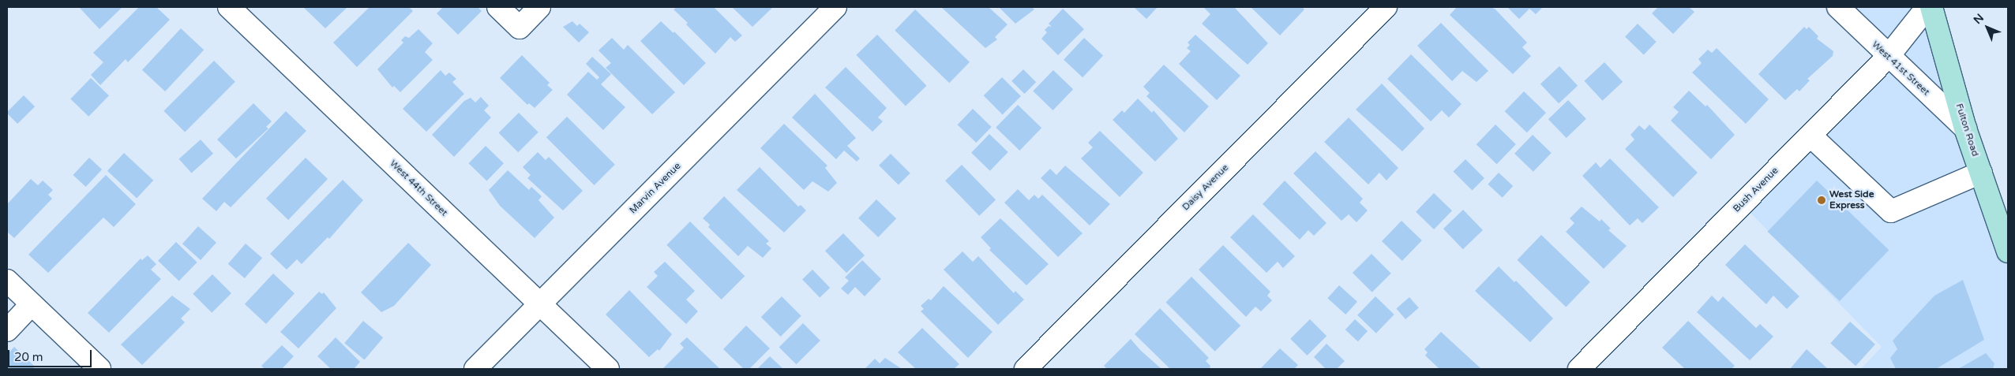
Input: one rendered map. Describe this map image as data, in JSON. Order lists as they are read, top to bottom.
{
  "streets": {
    "main road": ["Fulton Road"],
    "street": [
      "West 41st Street",
      "Daisy Avenue",
      "West 44th Street",
      "Marvin Avenue",
      "Bush Avenue"
    ]
  },
  "crossings": [
    ["West 41st Street", "Fulton Road"],
    ["West 41st Street", "Bush Avenue"],
    ["West 44th Street", "Marvin Avenue"]
  ],
  "places": ["West Side Express"],
  "scale_bar": "20 m",
  "north": "top left"
}
